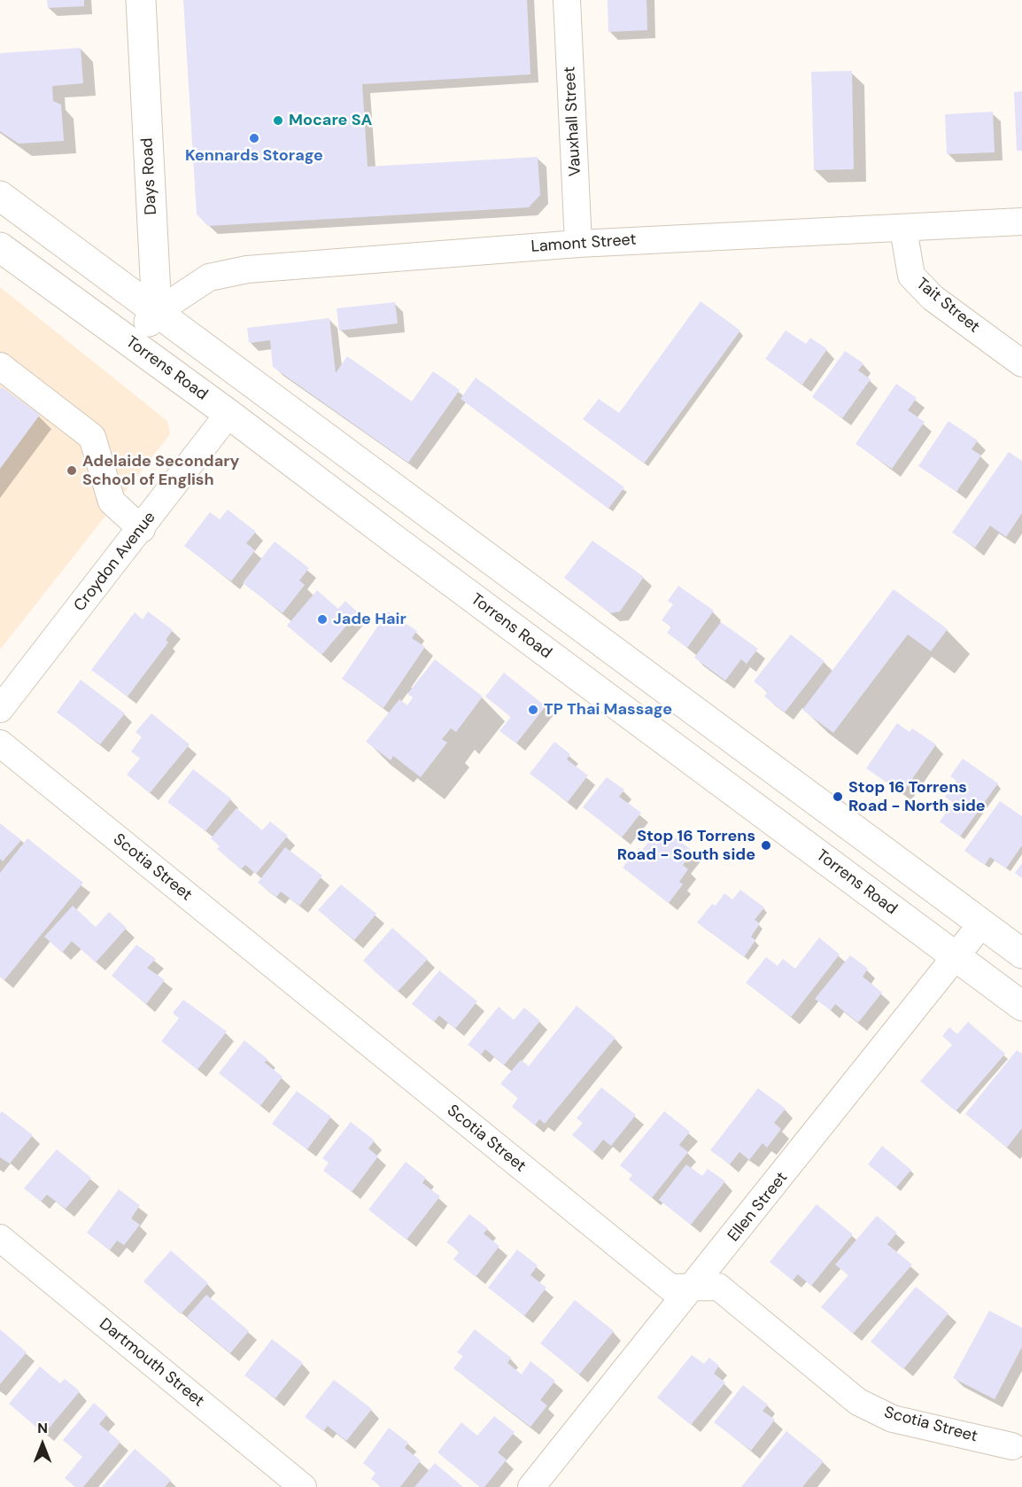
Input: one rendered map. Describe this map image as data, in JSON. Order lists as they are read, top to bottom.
{
  "streets": {
    "main road": ["Days Road", "Torrens Road"],
    "street": [
      "Vauxhall Street",
      "Lamont Street",
      "Tait Street",
      "Croydon Avenue",
      "Scotia Street",
      "Ellen Street",
      "Dartmouth Street"
    ]
  },
  "crossings": [
    ["Vauxhall Street", "Lamont Street"],
    ["Days Road", "Lamont Street"],
    ["Lamont Street", "Tait Street"],
    ["Torrens Road", "Croydon Avenue"],
    ["Torrens Road", "Ellen Street"],
    ["Scotia Street", "Ellen Street"]
  ],
  "places": [
    "Mocare SA",
    "Kennards Storage",
    "Adelaide Secondary School of English",
    "Jade Hair",
    "TP Thai Massage",
    "Stop 16 Torrens Road - North side",
    "Stop 16 Torrens Road - South side"
  ],
  "north": "top"
}
